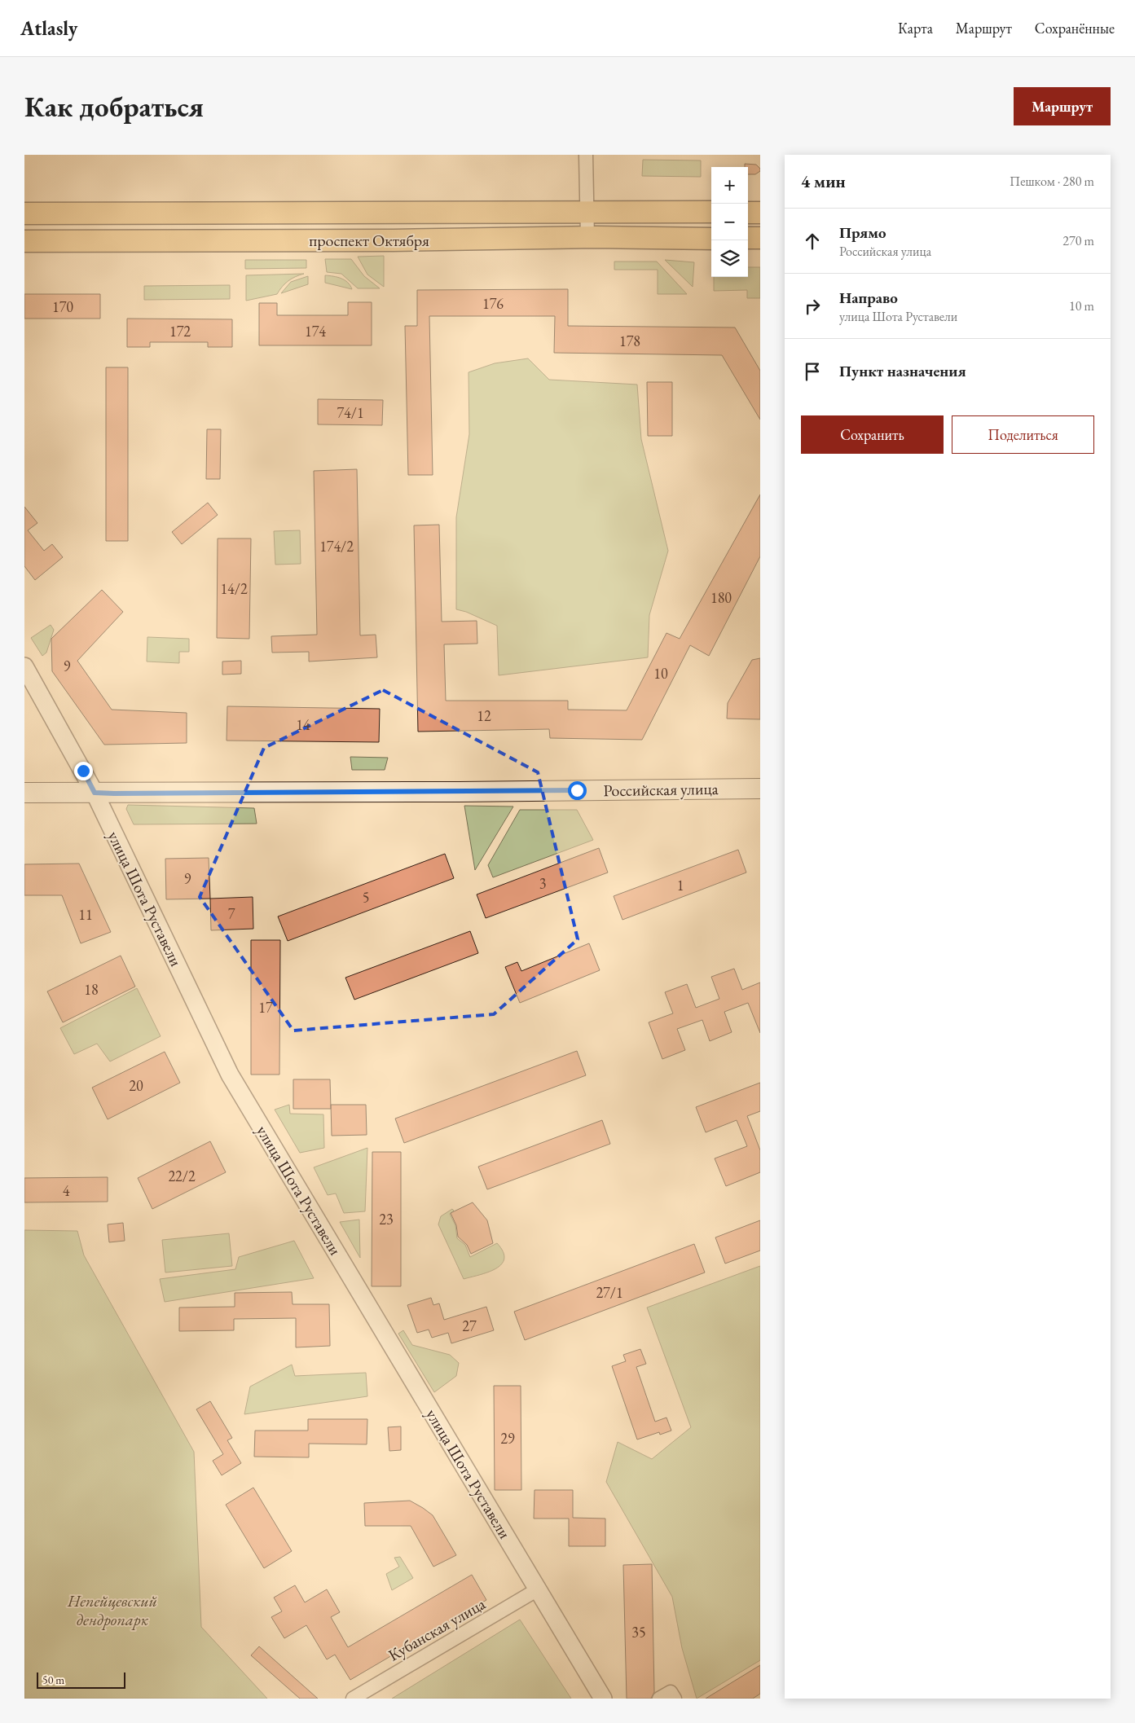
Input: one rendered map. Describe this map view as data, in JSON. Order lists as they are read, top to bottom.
{
  "streets": {
    "main road": ["проспект Октября", "Российская улица"],
    "street": ["улица Шота Руставели", "Кубанская улица"]
  },
  "crossings": [
    ["Российская улица", "улица Шота Руставели"],
    ["улица Шота Руставели", "Кубанская улица"]
  ],
  "parks": ["Непейцевский дендропарк"],
  "house_numbers": [
    "176",
    "170",
    "172",
    "174",
    "178",
    "74/1",
    "174/2",
    "14/2",
    "180",
    "9",
    "10",
    "12",
    "14",
    "9",
    "3",
    "1",
    "5",
    "7",
    "11",
    "18",
    "17",
    "20",
    "22/2",
    "4",
    "23",
    "27/1",
    "27",
    "29",
    "35"
  ],
  "scale_bar": "50 m",
  "page": {
    "header": "Atlasly",
    "nav": ["Карта", "Маршрут", "Сохранённые"],
    "buttons": [
      "Маршрут",
      ["Сохранить", "Поделиться"]
    ],
    "title": "Как добраться",
    "heading": ["4 мин", "Пешком · 280 m"],
    "map_buttons": ["+", "−"],
    "list": [
      ["Прямо", "Российская улица", "270 m"],
      ["Направо", "улица Шота Руставели", "10 m"],
      "Пункт назначения"
    ],
    "scale": "50 m"
  }
}
